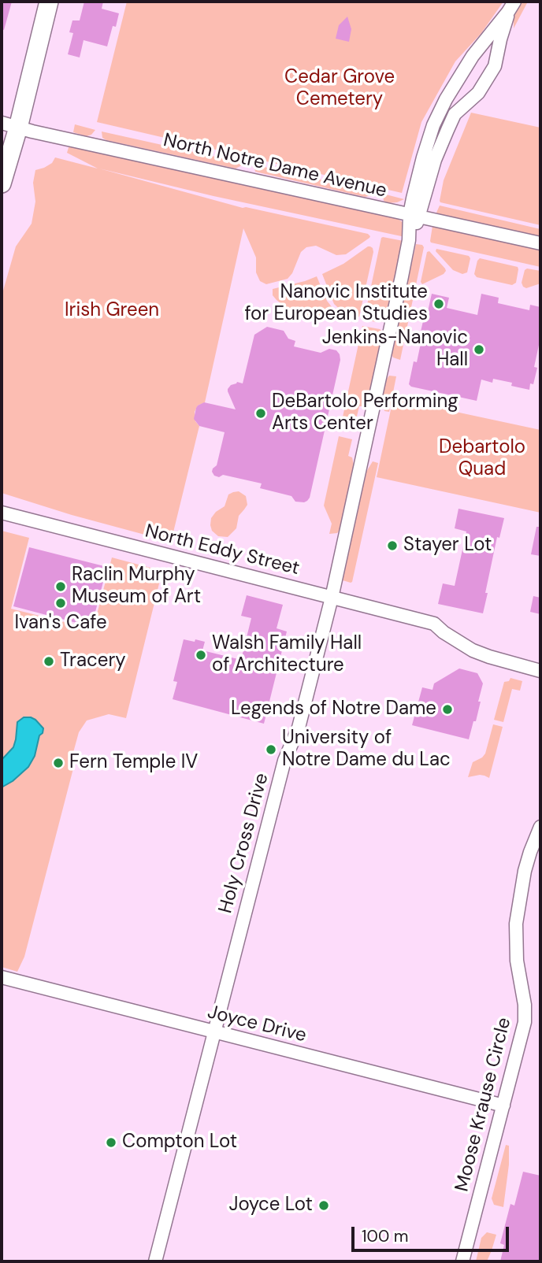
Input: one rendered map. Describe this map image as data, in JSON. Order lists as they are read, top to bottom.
{
  "streets": {
    "street": [
      "North Notre Dame Avenue",
      "North Eddy Street",
      "Holy Cross Drive",
      "Joyce Drive",
      "Moose Krause Circle"
    ]
  },
  "crossings": [
    ["North Notre Dame Avenue", "Holy Cross Drive"],
    ["North Eddy Street", "Holy Cross Drive"],
    ["Holy Cross Drive", "Joyce Drive"],
    ["Joyce Drive", "Moose Krause Circle"]
  ],
  "parks": ["Cedar Grove Cemetery", "Irish Green", "Debartolo Quad"],
  "places": [
    "Nanovic Institute for European Studies",
    "Jenkins-Nanovic Hall",
    "DeBartolo Performing Arts Center",
    "Stayer Lot",
    "Raclin Murphy Museum of Art",
    "Ivan's Cafe",
    "Walsh Family Hall of Architecture",
    "Tracery",
    "Legends of Notre Dame",
    "University of Notre Dame du Lac",
    "Fern Temple IV",
    "Compton Lot",
    "Joyce Lot"
  ],
  "scale_bar": "100 m"
}
